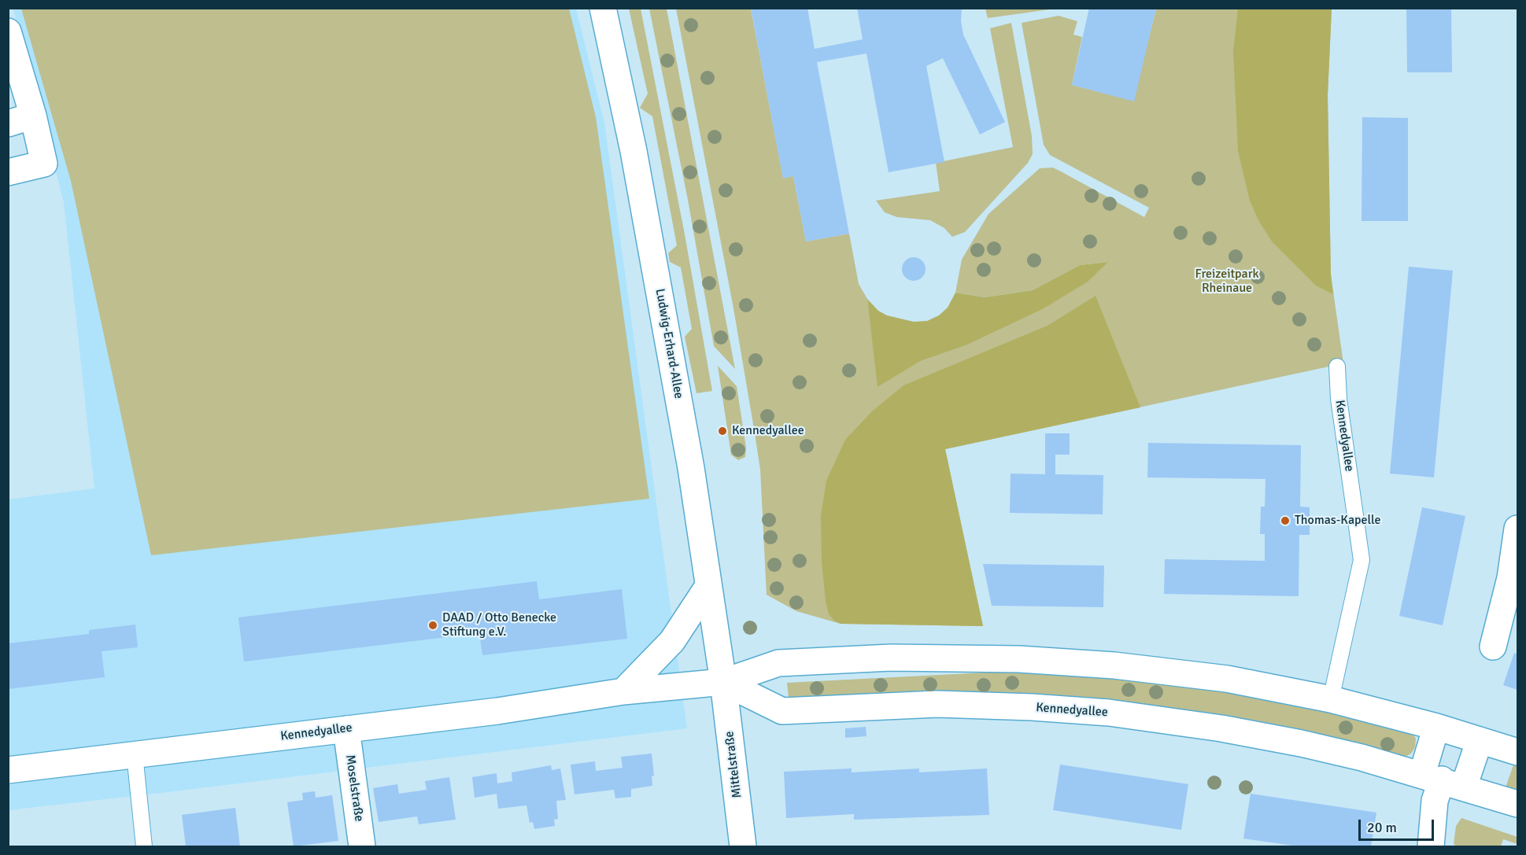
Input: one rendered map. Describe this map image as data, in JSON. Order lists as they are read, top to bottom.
{
  "streets": {
    "street": [
      "Ludwig-Erhard-Allee",
      "Kennedyallee",
      "Mittelstraße",
      "Moselstraße"
    ]
  },
  "crossings": [
    ["Ludwig-Erhard-Allee", "Kennedyallee"],
    ["Ludwig-Erhard-Allee", "Mittelstraße"],
    ["Kennedyallee", "Mittelstraße"],
    ["Kennedyallee", "Moselstraße"]
  ],
  "parks": ["Freizeitpark Rheinaue"],
  "places": ["Kennedyallee", "Thomas-Kapelle", "DAAD / Otto Benecke Stiftung e.V."],
  "scale_bar": "20 m"
}
